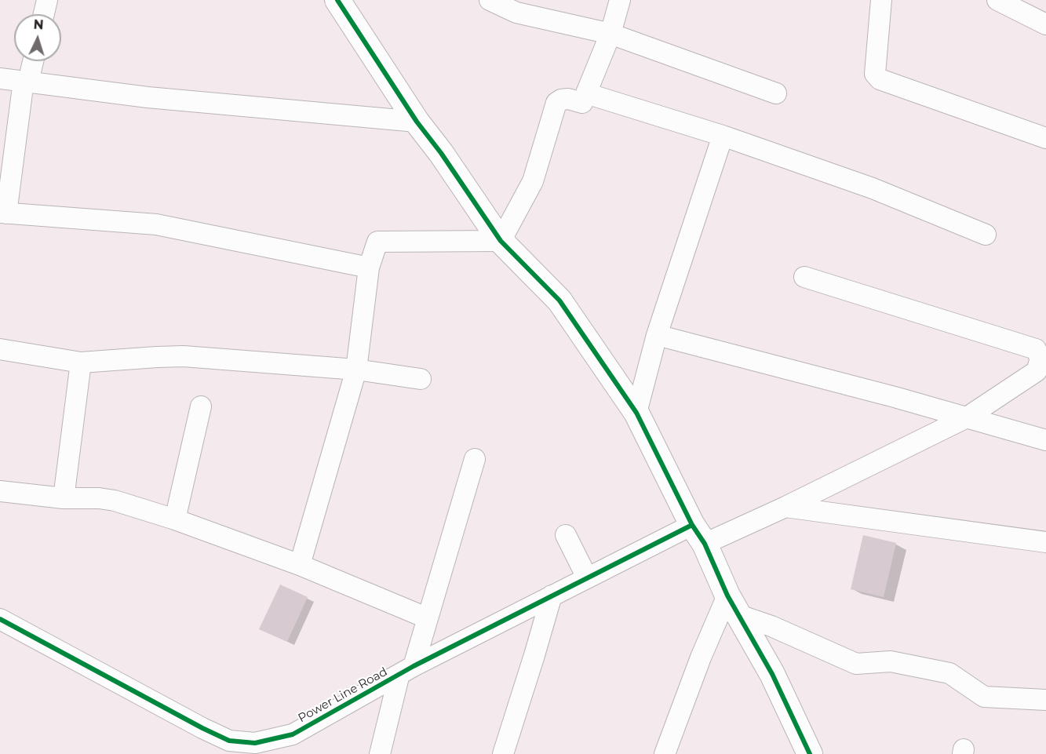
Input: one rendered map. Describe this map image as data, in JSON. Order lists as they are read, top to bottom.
{
  "streets": {
    "street": ["Power Line Road"]
  },
  "north": "top"
}
